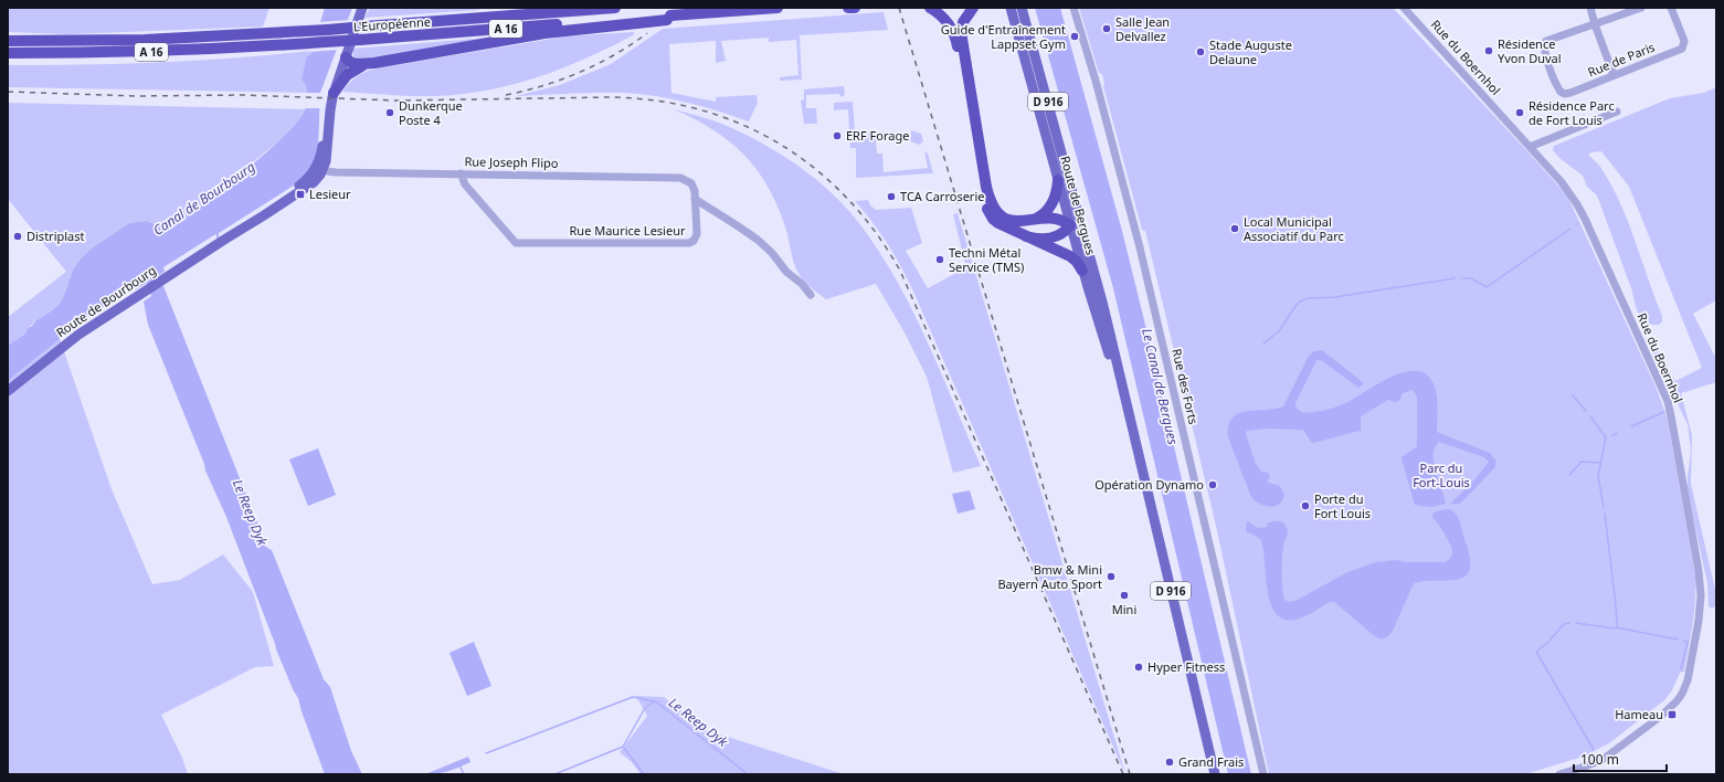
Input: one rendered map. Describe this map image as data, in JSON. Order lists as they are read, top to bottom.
{
  "streets": {
    "highway": ["L'Européenne", "A 16"],
    "main road": ["D 916", "Route de Bergues", "Route de Bourbourg"],
    "street": [
      "Rue du Boernhol",
      "Rue de Paris",
      "Rue Joseph Flipo",
      "Rue Maurice Lesieur",
      "Rue des Forts"
    ]
  },
  "crossings": [
    ["Rue Joseph Flipo", "Rue Maurice Lesieur"],
    ["Rue Joseph Flipo", "Route de Bourbourg"]
  ],
  "water": ["Canal de Bourbourg", "Le Canal de Bergues", "Le Reep Dyk"],
  "parks": ["Parc du Fort-Louis"],
  "places": {
    "other": [
      "Salle Jean Delvallez",
      "Guide d'Entraînement Lappset Gym",
      "Résidence Yvon Duval",
      "Stade Auguste Delaune",
      "Dunkerque Poste 4",
      "Résidence Parc de Fort Louis",
      "ERF Forage",
      "TCA Carroserie",
      "Local Municipal Associatif du Parc",
      "Distriplast",
      "Techni Métal Service (TMS)",
      "Opération Dynamo",
      "Porte du Fort Louis",
      "Bmw & Mini Bayern Auto Sport",
      "Mini",
      "Hyper Fitness",
      "Grand Frais"
    ],
    "transit": ["Lesieur", "Hameau"]
  },
  "scale_bar": "100 m"
}
